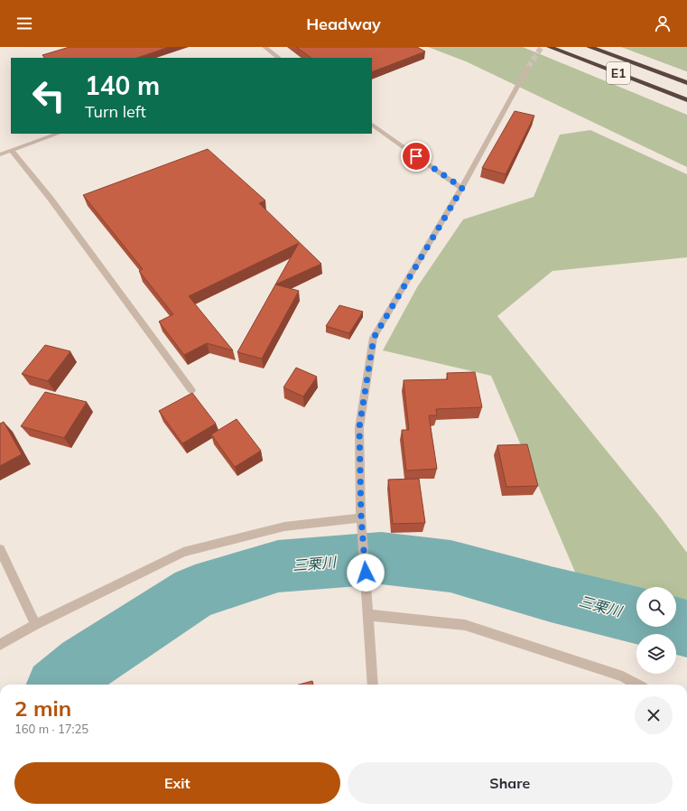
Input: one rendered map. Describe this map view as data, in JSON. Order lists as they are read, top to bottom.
{
  "streets": {
    "highway": ["E1"]
  },
  "water": ["三栗川"],
  "page": {
    "header": "Headway",
    "turn": ["140 m", "Turn left"],
    "heading": ["2 min", "160 m · 17:25"],
    "buttons": ["Exit", "Share"]
  }
}
